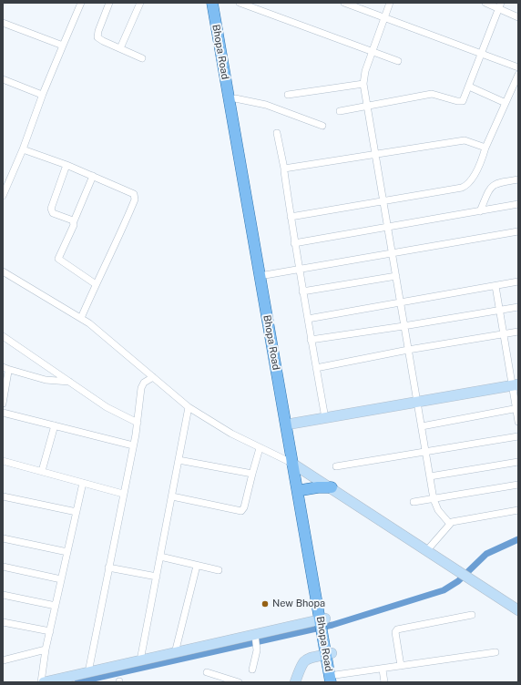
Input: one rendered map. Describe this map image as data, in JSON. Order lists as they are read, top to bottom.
{
  "streets": {
    "main road": ["Bhopa Road"]
  },
  "places": ["New Bhopa"]
}
